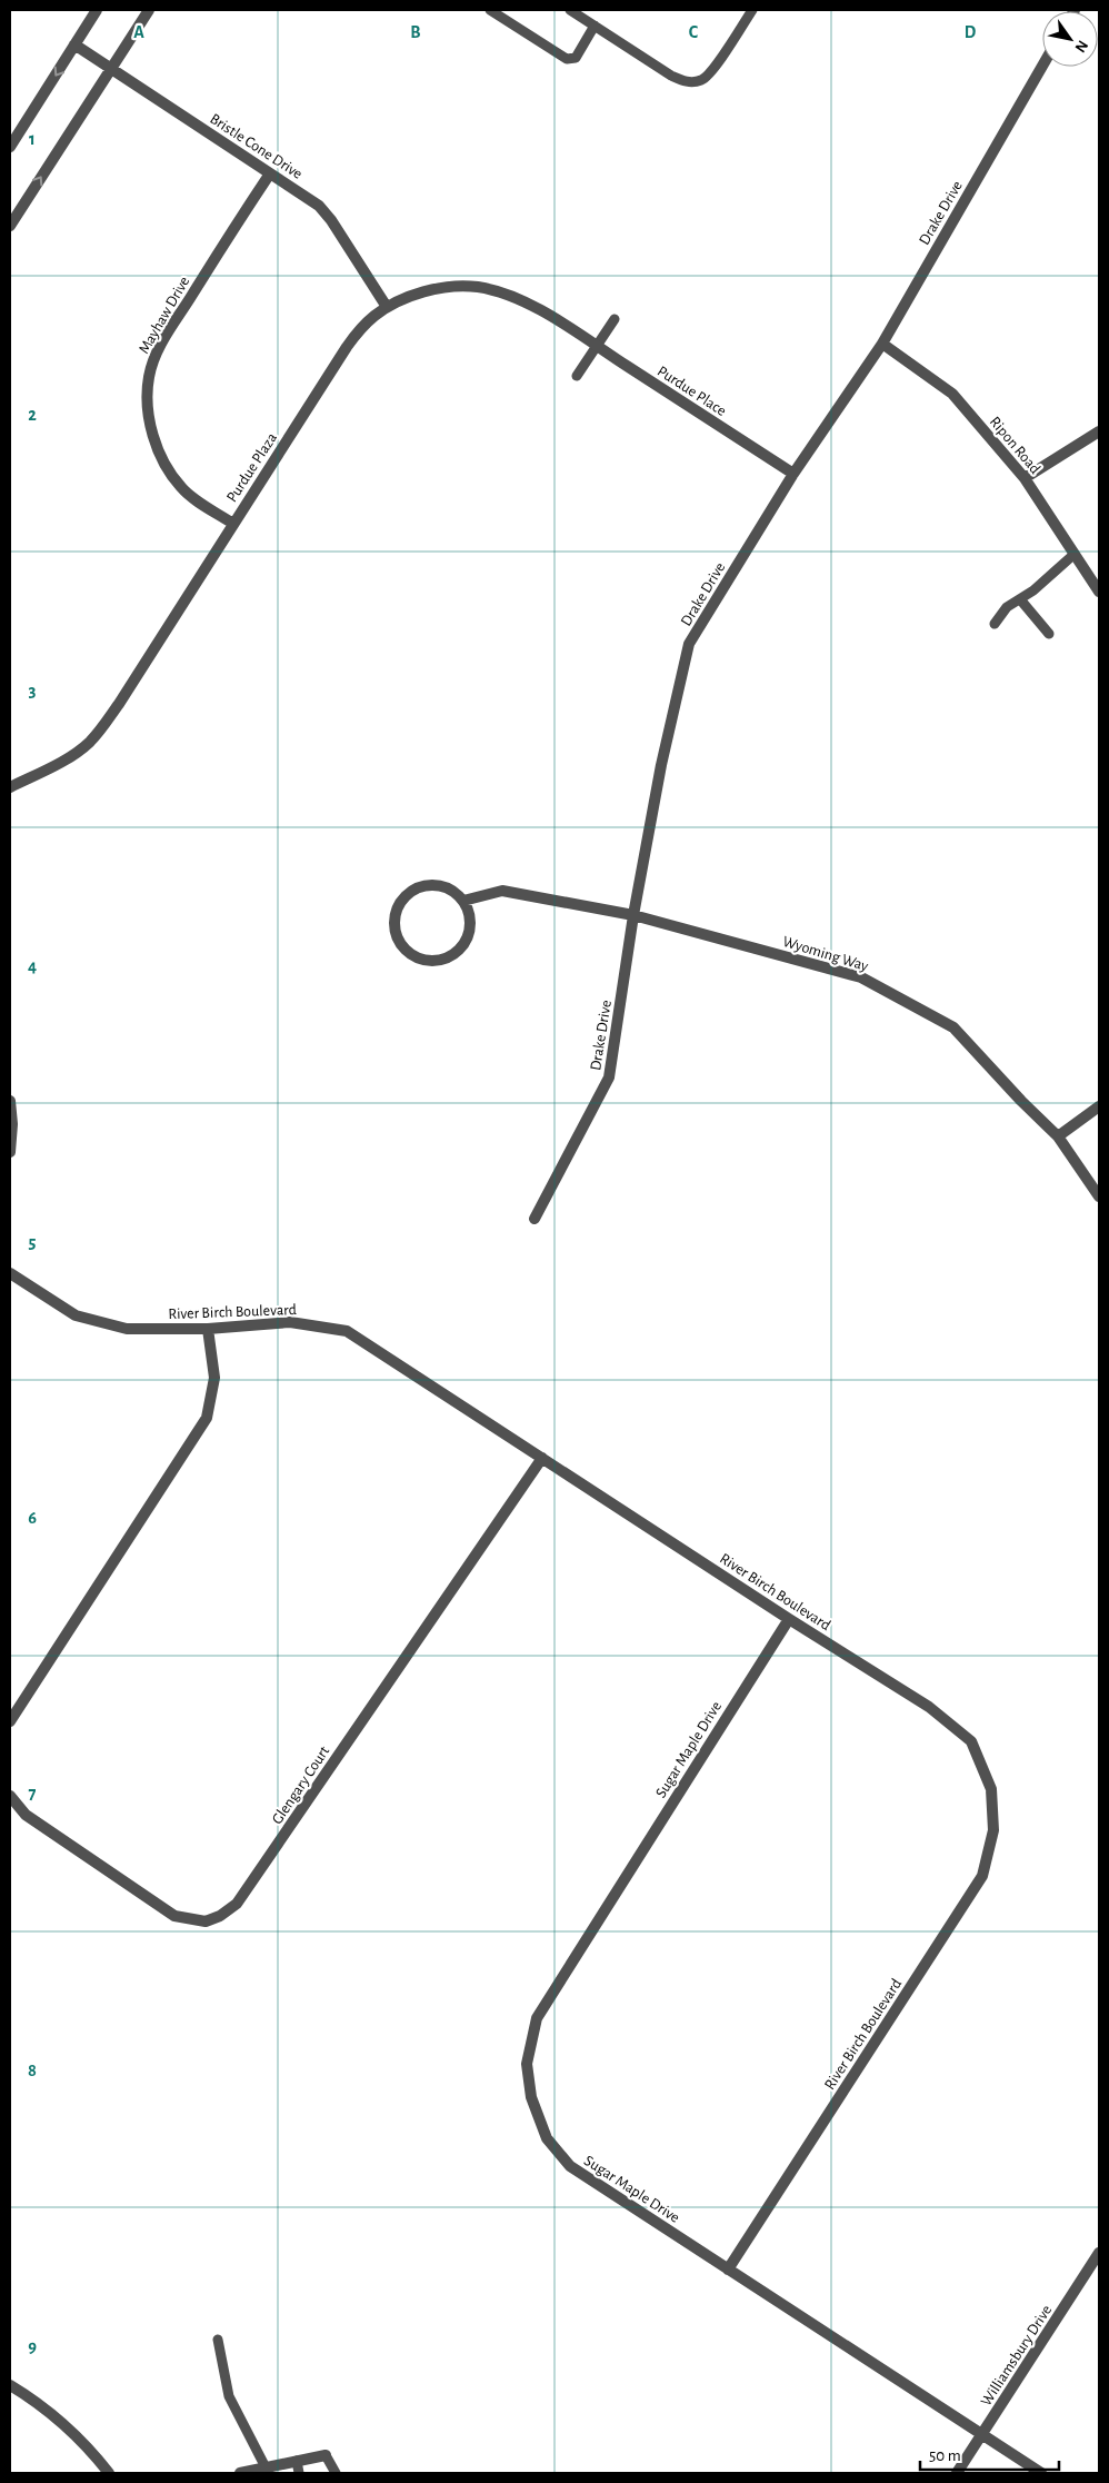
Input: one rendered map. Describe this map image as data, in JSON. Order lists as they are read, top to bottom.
{
  "streets": {
    "street": [
      "Bristle Cone Drive",
      "Drake Drive",
      "Mayhaw Drive",
      "Purdue Place",
      "Ripon Road",
      "Purdue Plaza",
      "Wyoming Way",
      "River Birch Boulevard",
      "Sugar Maple Drive",
      "Glengary Court",
      "Williamsbury Drive"
    ]
  },
  "crossings": [
    ["Bristle Cone Drive", "Mayhaw Drive"],
    ["Bristle Cone Drive", "Purdue Plaza"],
    ["Drake Drive", "Purdue Place"],
    ["Drake Drive", "Ripon Road"],
    ["Drake Drive", "Wyoming Way"],
    ["Mayhaw Drive", "Purdue Plaza"],
    ["Purdue Place", "Purdue Plaza"],
    ["River Birch Boulevard", "Sugar Maple Drive"],
    ["River Birch Boulevard", "Glengary Court"],
    ["Sugar Maple Drive", "Williamsbury Drive"]
  ],
  "scale_bar": "50 m",
  "north": "bottom right",
  "grid": {
    "columns": [
      "A",
      "B",
      "C",
      "D"
    ],
    "rows": [
      "1",
      "2",
      "3",
      "4",
      "5",
      "6",
      "7",
      "8",
      "9"
    ]
  }
}
